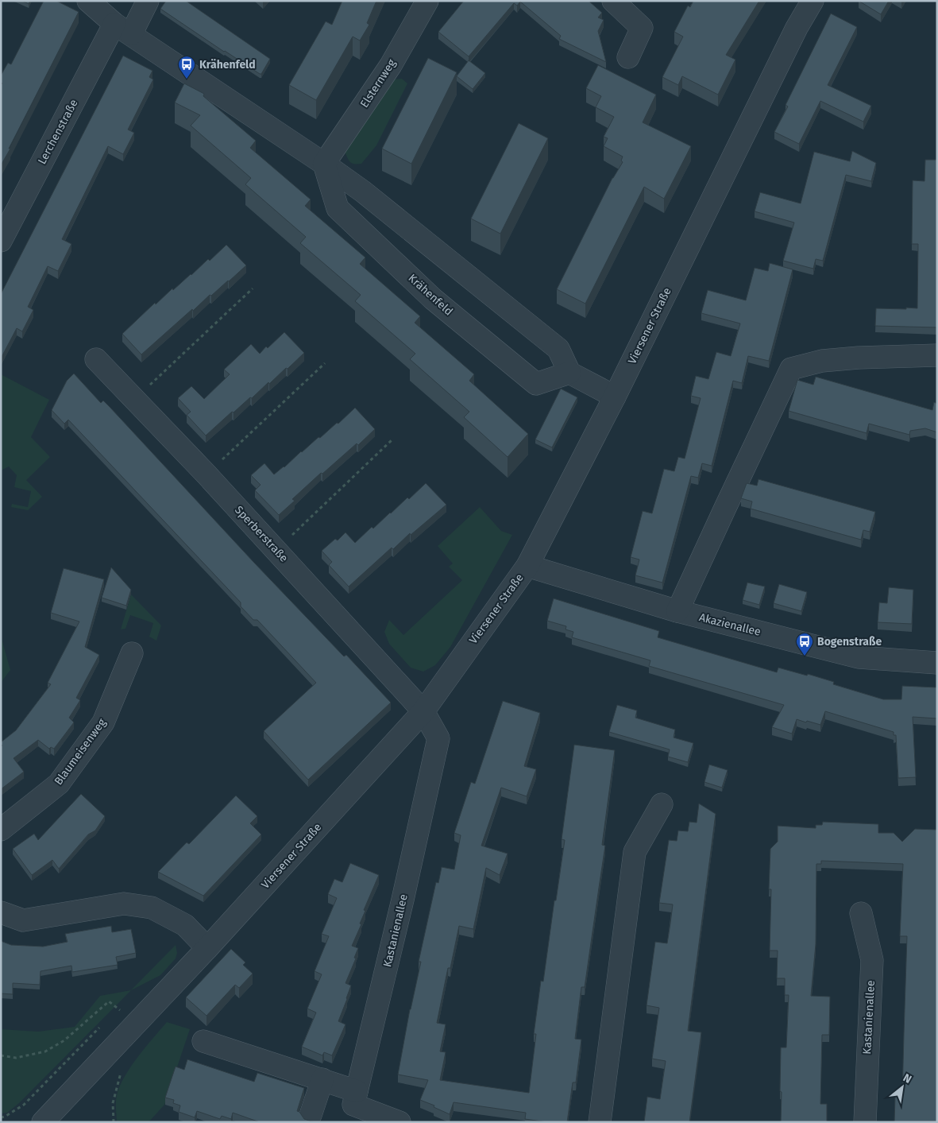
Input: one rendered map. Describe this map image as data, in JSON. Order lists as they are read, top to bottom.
{
  "streets": {
    "street": [
      "Elsternweg",
      "Lerchenstraße",
      "Krähenfeld",
      "Viersener Straße",
      "Sperberstraße",
      "Akazienallee",
      "Blaumeisenweg",
      "Kastanienallee"
    ]
  },
  "crossings": [
    ["Elsternweg", "Krähenfeld"],
    ["Viersener Straße", "Sperberstraße"],
    ["Viersener Straße", "Akazienallee"],
    ["Viersener Straße", "Kastanienallee"],
    ["Sperberstraße", "Kastanienallee"]
  ],
  "places": {
    "bus stop": ["Krähenfeld", "Bogenstraße"]
  },
  "north": "top right"
}
